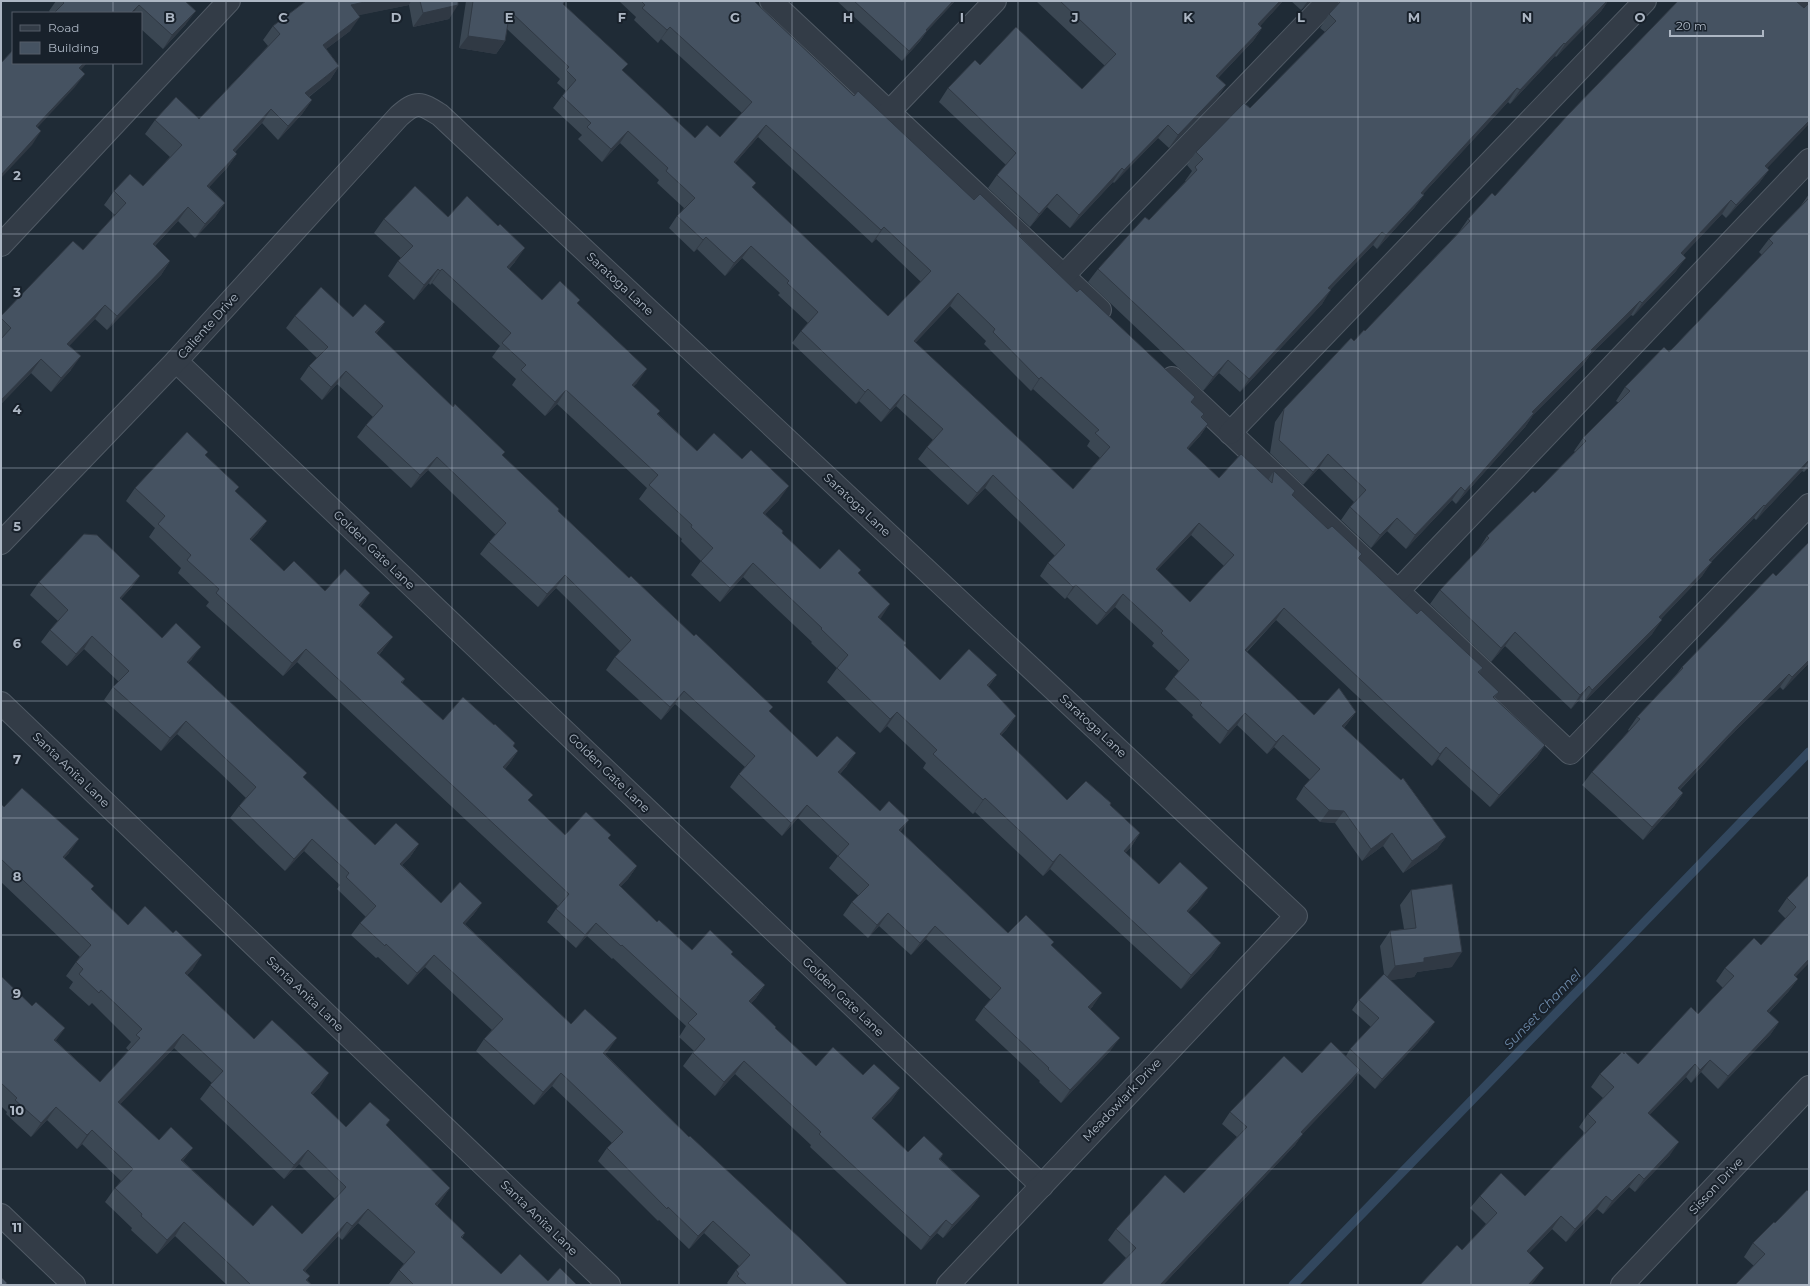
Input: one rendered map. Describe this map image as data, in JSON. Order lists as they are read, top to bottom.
{
  "streets": {
    "street": [
      "Saratoga Lane",
      "Caliente Drive",
      "Golden Gate Lane",
      "Santa Anita Lane",
      "Meadowlark Drive",
      "Sisson Drive"
    ]
  },
  "crossings": [
    ["Saratoga Lane", "Caliente Drive"],
    ["Saratoga Lane", "Meadowlark Drive"],
    ["Caliente Drive", "Golden Gate Lane"],
    ["Golden Gate Lane", "Meadowlark Drive"]
  ],
  "water": ["Sunset Channel"],
  "legend": ["Road", "Building"],
  "scale_bar": "20 m",
  "grid": {
    "columns": [
      "B",
      "C",
      "D",
      "E",
      "F",
      "G",
      "H",
      "I",
      "J",
      "K",
      "L",
      "M",
      "N",
      "O"
    ],
    "rows": [
      "2",
      "3",
      "4",
      "5",
      "6",
      "7",
      "8",
      "9",
      "10",
      "11"
    ]
  }
}
